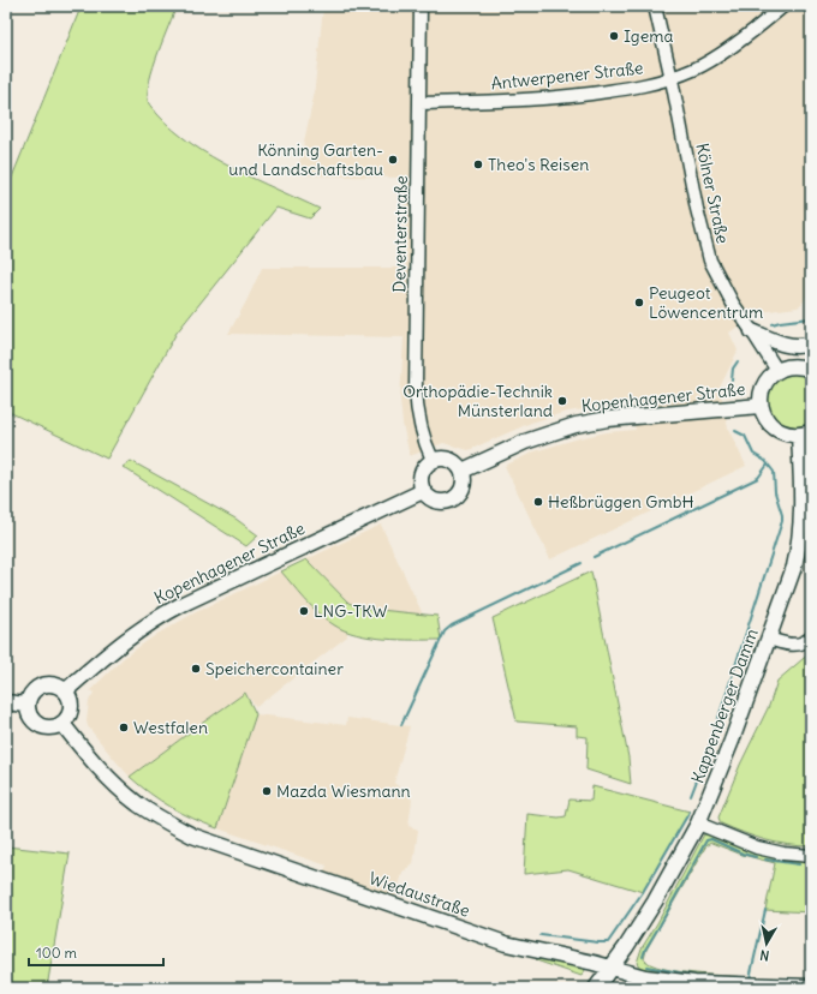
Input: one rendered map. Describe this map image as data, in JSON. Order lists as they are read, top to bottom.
{
  "streets": {
    "main road": ["Kopenhagener Straße", "Kappenberger Damm", "Wiedaustraße"],
    "street": ["Antwerpener Straße", "Kölner Straße", "Deventerstraße"]
  },
  "crossings": [
    ["Antwerpener Straße", "Kölner Straße"],
    ["Antwerpener Straße", "Deventerstraße"],
    ["Deventerstraße", "Kopenhagener Straße"],
    ["Kopenhagener Straße", "Wiedaustraße"],
    ["Kappenberger Damm", "Wiedaustraße"]
  ],
  "places": [
    "Igema",
    "Könning Garten- und Landschaftsbau",
    "Theo's Reisen",
    "Peugeot Löwencentrum",
    "Orthopädie-Technik Münsterland",
    "Heßbrüggen GmbH",
    "LNG-TKW",
    "Speichercontainer",
    "Westfalen",
    "Mazda Wiesmann"
  ],
  "scale_bar": "100 m",
  "north": "bottom"
}
